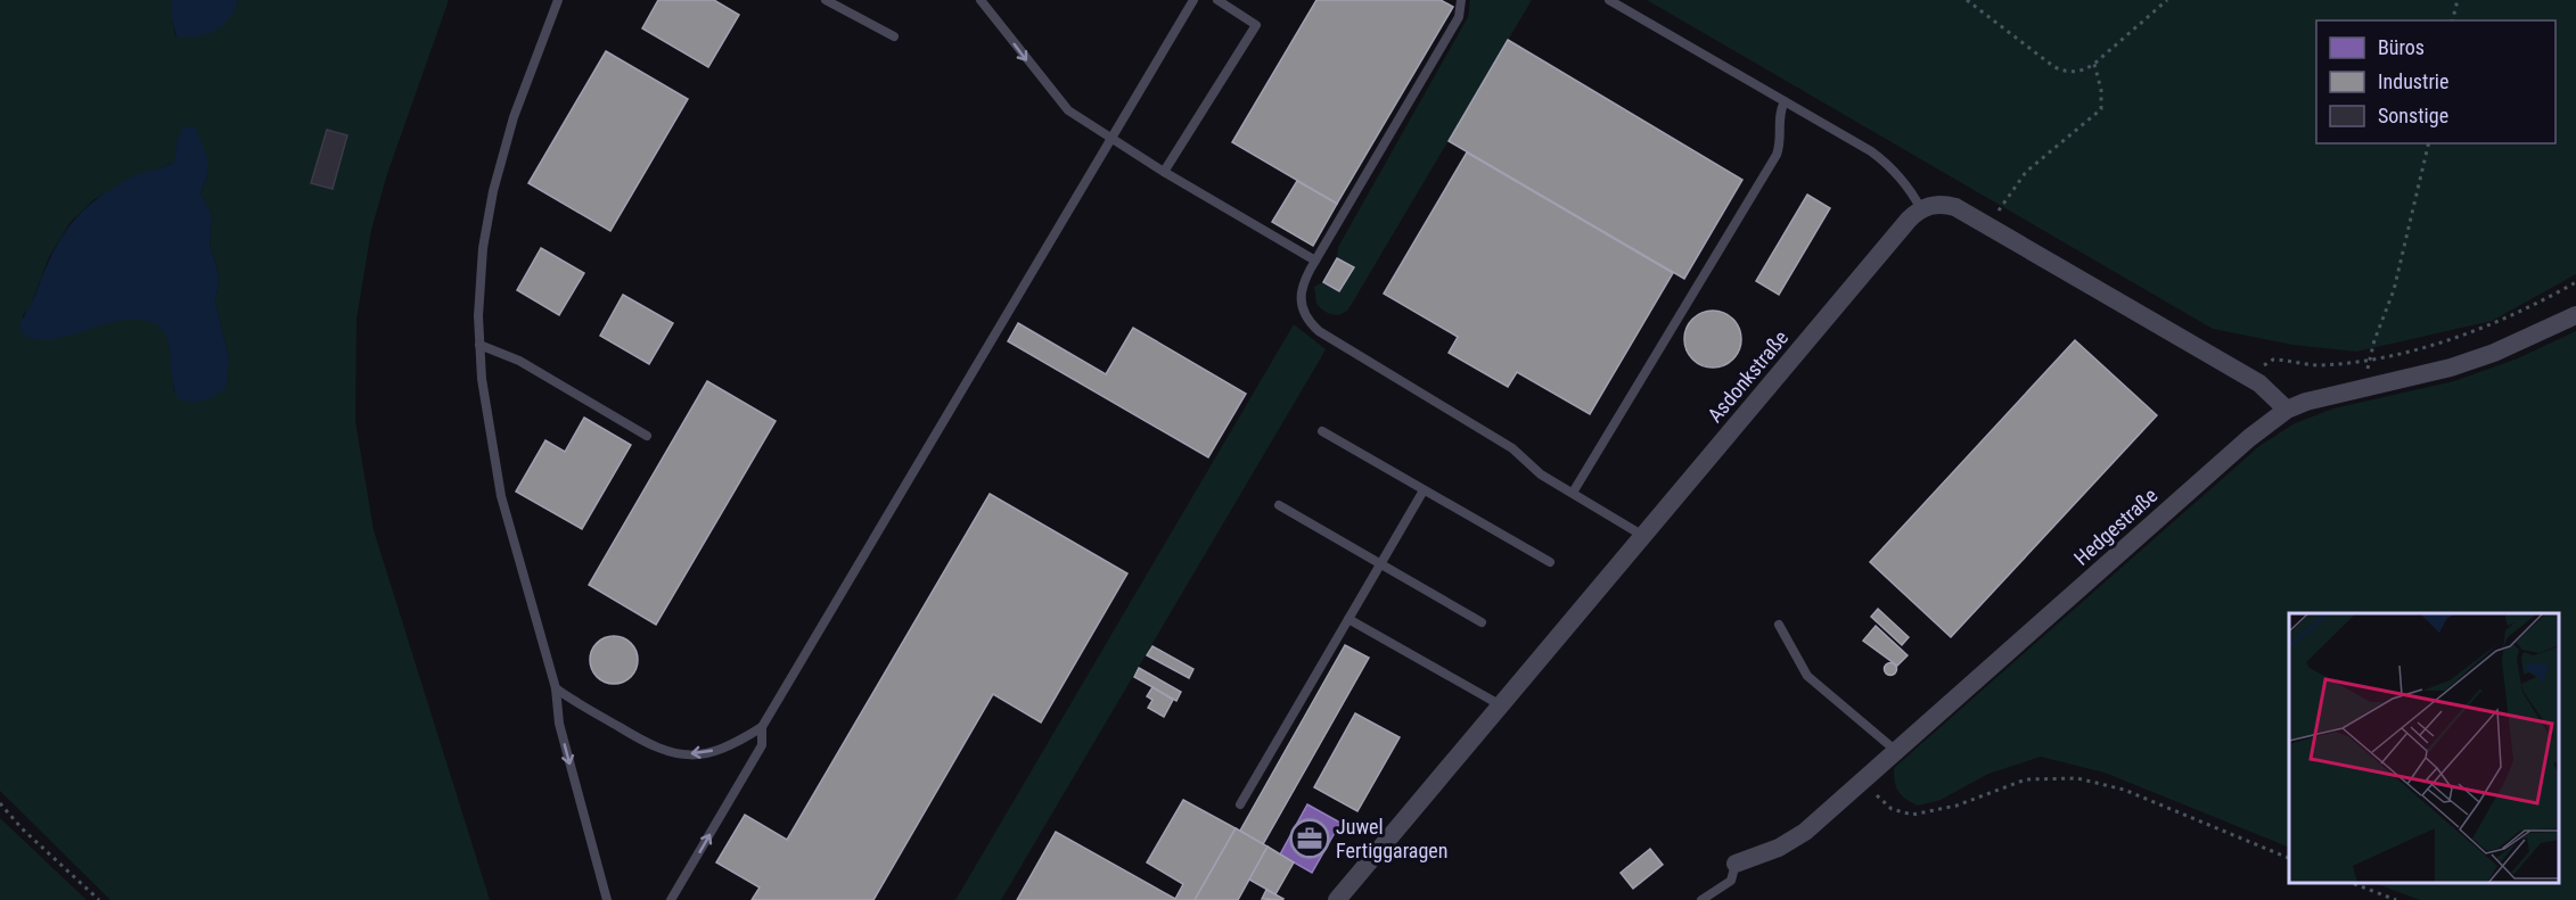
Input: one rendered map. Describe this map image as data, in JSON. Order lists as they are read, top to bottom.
{
  "streets": {
    "street": ["Asdonkstraße", "Hedgestraße"]
  },
  "places": {
    "office": ["Juwel Fertiggaragen"]
  },
  "legend": ["Büros", "Industrie", "Sonstige"]
}
